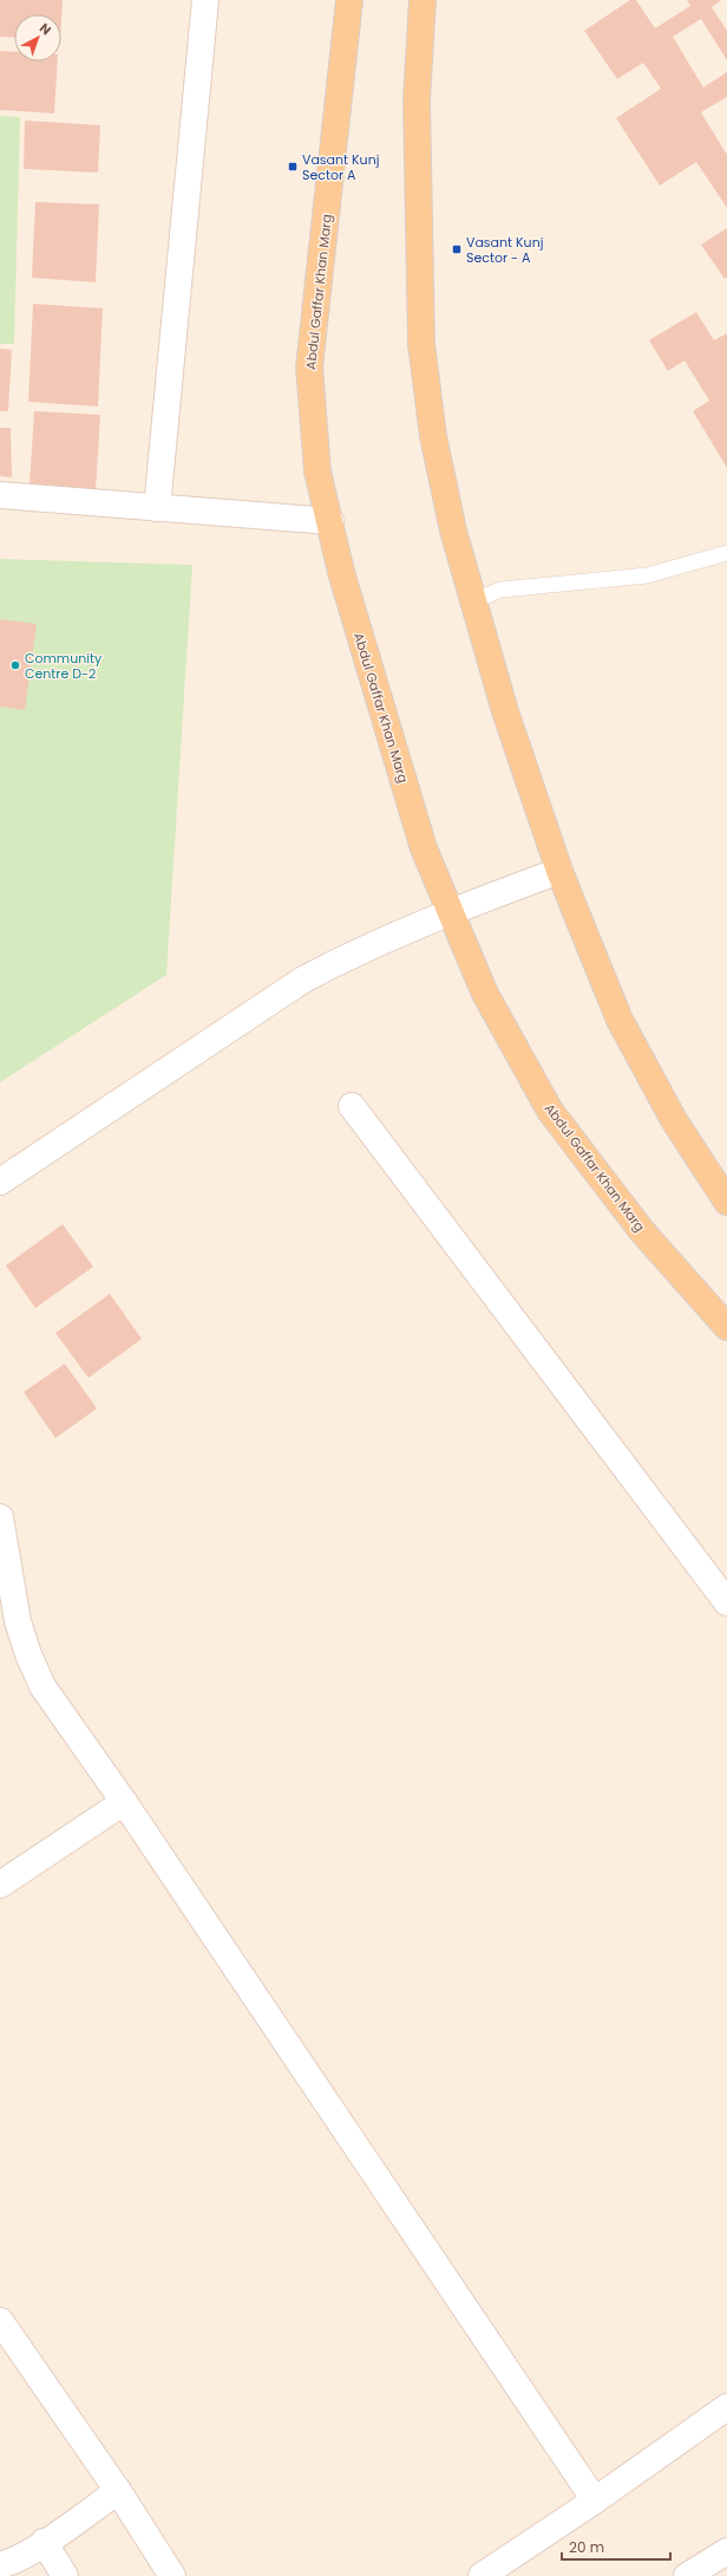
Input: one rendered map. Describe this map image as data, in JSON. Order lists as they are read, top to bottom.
{
  "streets": {
    "main road": ["Abdul Gaffar Khan Marg"]
  },
  "places": {
    "transit": ["Vasant Kunj Sector A", "Vasant Kunj Sector - A"],
    "other": ["Community Centre D-2"]
  },
  "scale_bar": "20 m",
  "north": "top right"
}
